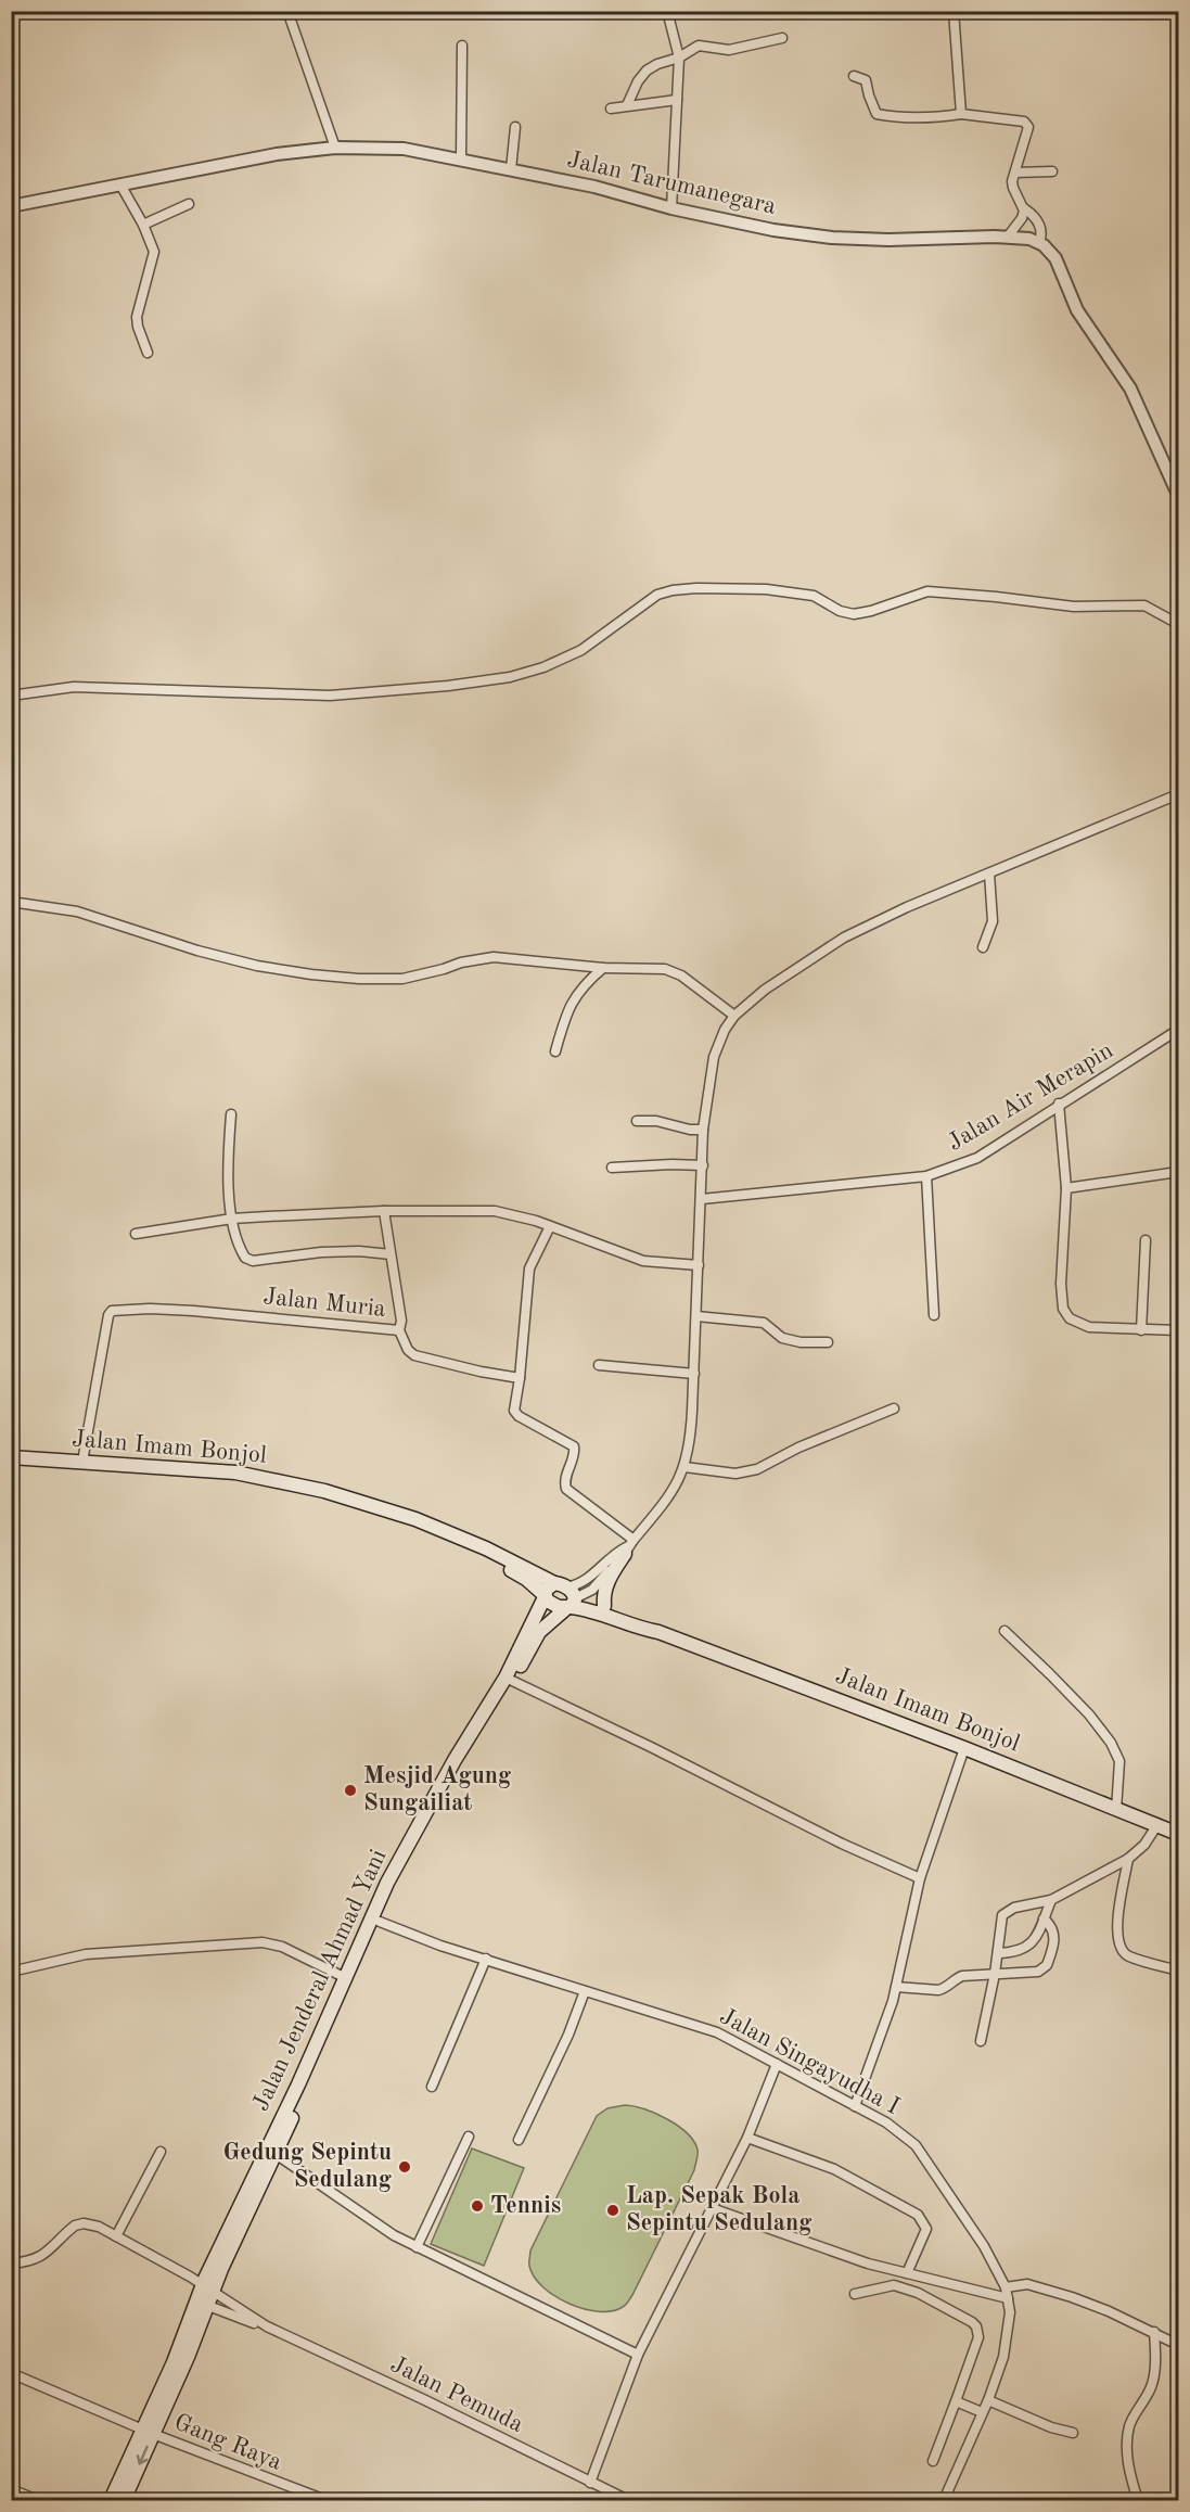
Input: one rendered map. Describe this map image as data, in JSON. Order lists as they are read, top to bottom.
{
  "streets": {
    "main road": ["Jalan Imam Bonjol", "Jalan Jenderal Ahmad Yani"],
    "street": [
      "Jalan Tarumanegara",
      "Jalan Air Merapin",
      "Jalan Muria",
      "Jalan Singayudha I",
      "Jalan Pemuda",
      "Gang Raya"
    ]
  },
  "crossings": [
    ["Jalan Muria", "Jalan Imam Bonjol"],
    ["Jalan Imam Bonjol", "Jalan Jenderal Ahmad Yani"],
    ["Jalan Jenderal Ahmad Yani", "Jalan Singayudha I"],
    ["Jalan Jenderal Ahmad Yani", "Jalan Pemuda"],
    ["Jalan Jenderal Ahmad Yani", "Gang Raya"]
  ],
  "places": [
    "Mesjid Agung Sungailiat",
    "Gedung Sepintu Sedulang",
    "Tennis",
    "Lap. Sepak Bola Sepintu Sedulang"
  ]
}
